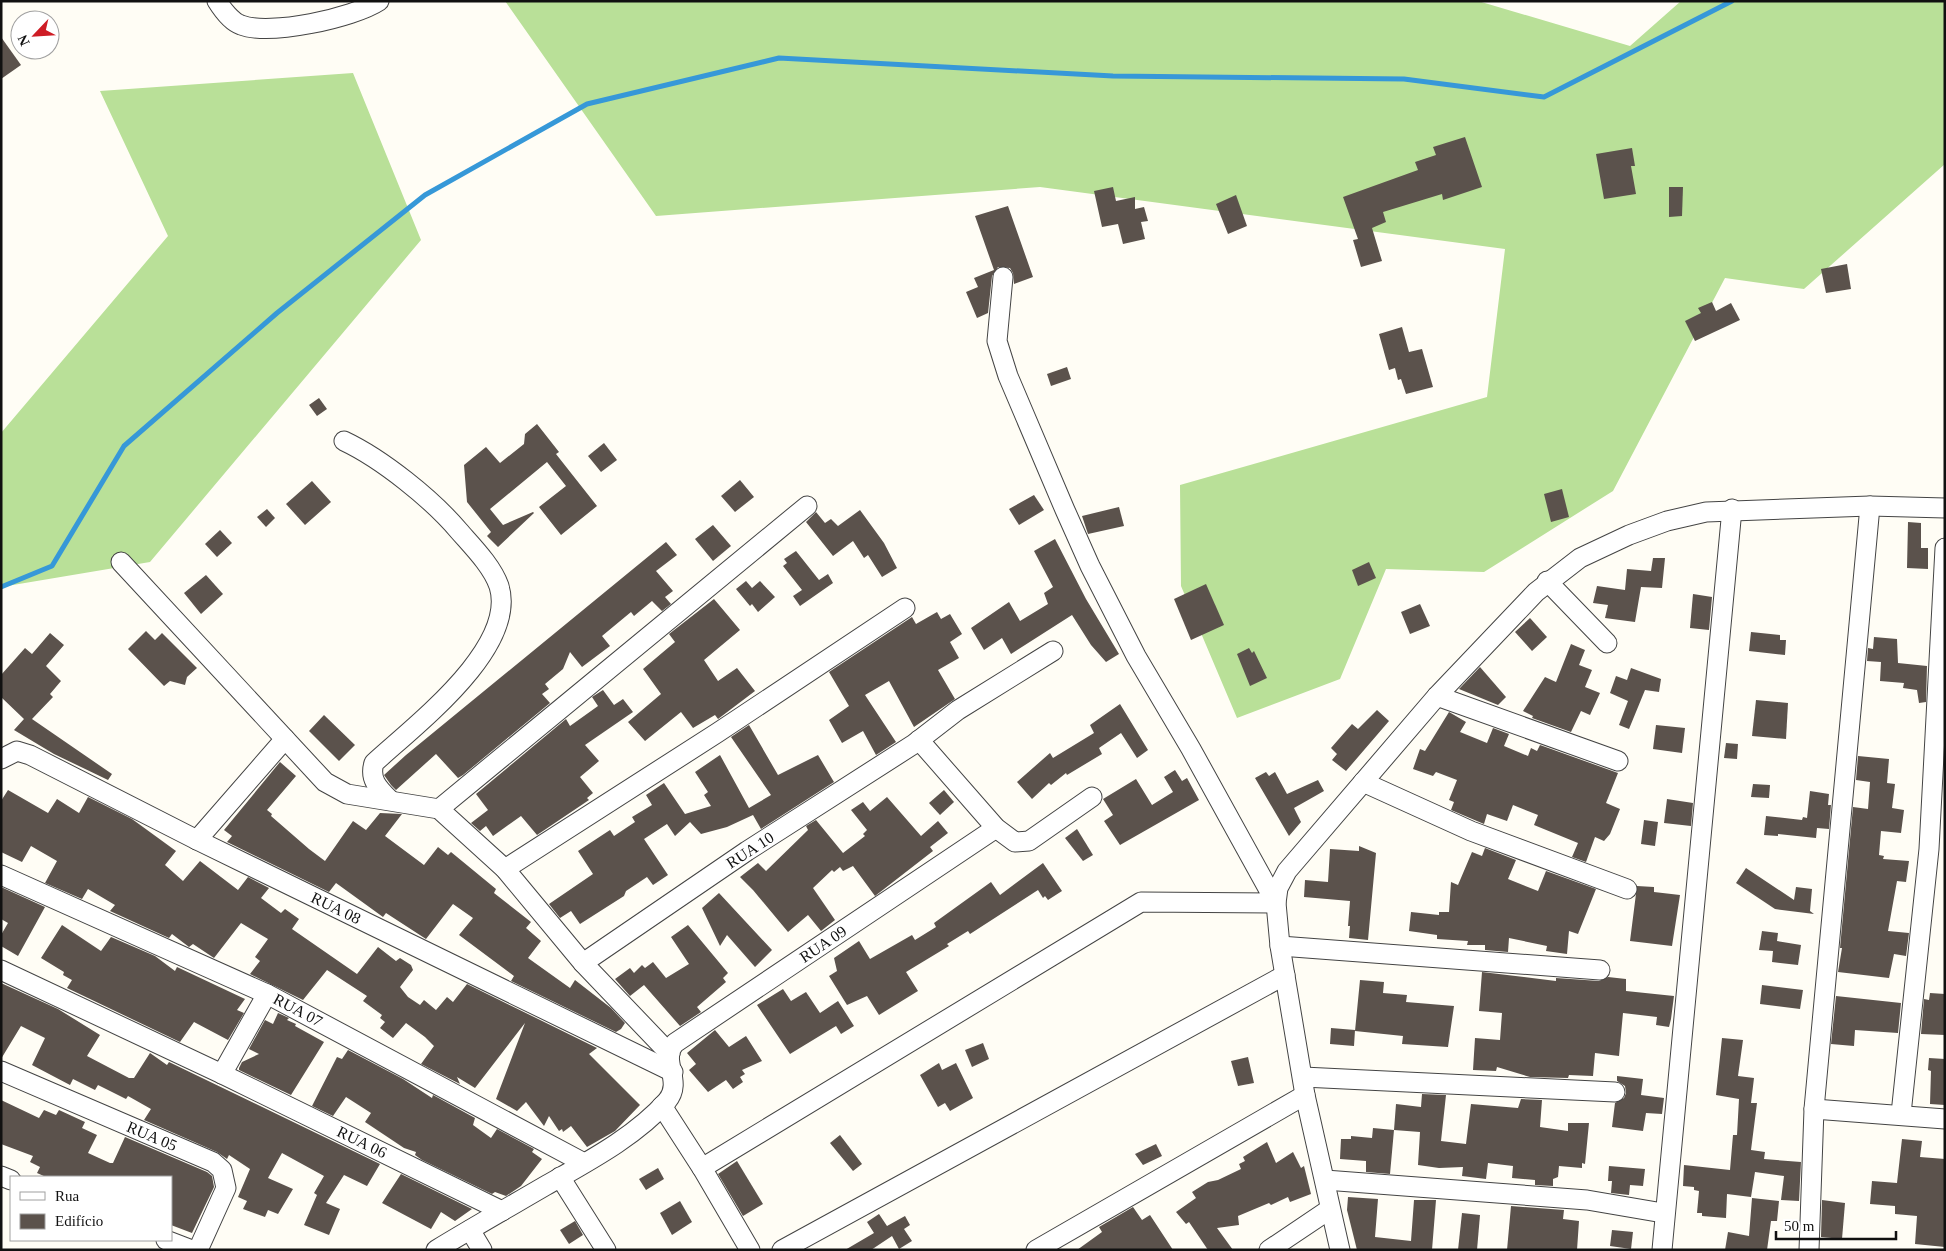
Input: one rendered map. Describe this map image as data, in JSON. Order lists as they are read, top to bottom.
{
  "streets": {
    "street": [
      "RUA 10",
      "RUA 08",
      "RUA 09",
      "RUA 07",
      "RUA 05",
      "RUA 06"
    ]
  },
  "crossings": [
    ["RUA 08", "RUA 09"]
  ],
  "legend": ["Rua", "Edifício"],
  "scale_bar": "50 m",
  "north": "bottom left"
}
